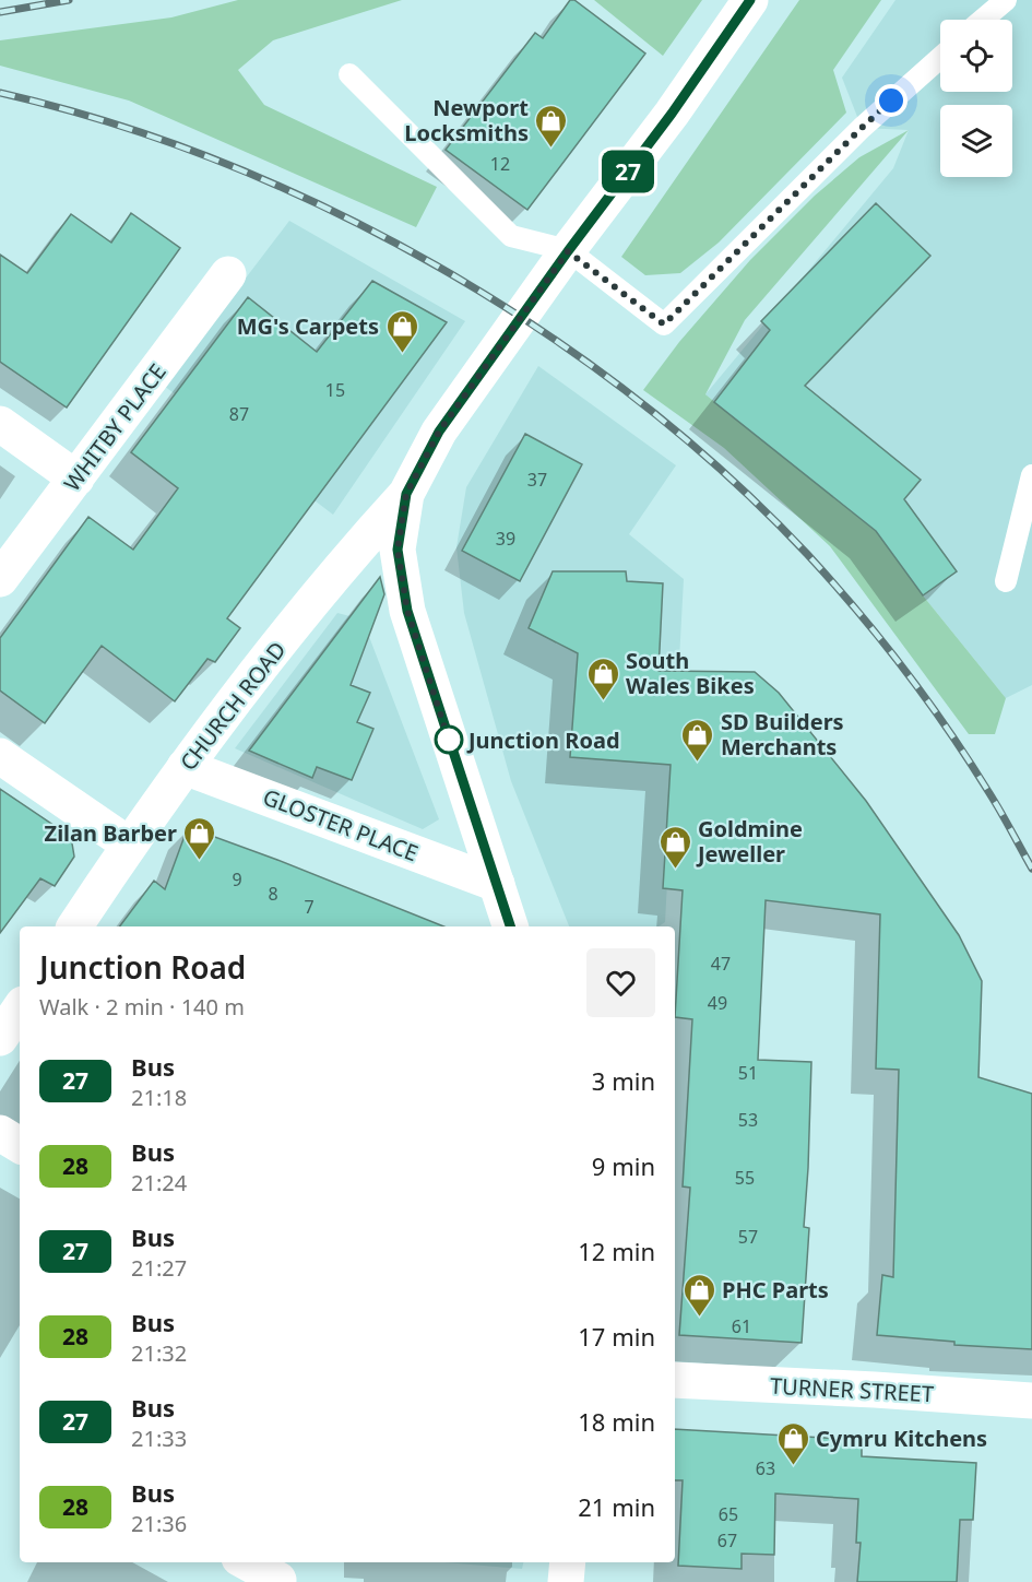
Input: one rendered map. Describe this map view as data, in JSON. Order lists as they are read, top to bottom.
{
  "streets": {
    "street": [
      "WHITBY PLACE",
      "CHURCH ROAD",
      "GLOSTER PLACE",
      "TURNER STREET"
    ]
  },
  "crossings": [
    ["CHURCH ROAD", "GLOSTER PLACE"]
  ],
  "places": {
    "shop": [
      "Newport Locksmiths",
      "MG's Carpets",
      "South Wales Bikes",
      "SD Builders Merchants",
      "Zilan Barber",
      "Goldmine Jeweller",
      "PHC Parts",
      "Cymru Kitchens"
    ],
    "other": ["Junction Road"]
  },
  "lines": ["bus line 27"],
  "house_numbers": [
    "12",
    "15",
    "87",
    "37",
    "39",
    "9",
    "8",
    "7",
    "47",
    "49",
    "51",
    "53",
    "55",
    "57",
    "61",
    "63",
    "65",
    "67"
  ],
  "page": {
    "on_map": "27",
    "heading": ["Junction Road", "Walk · 2 min · 140 m"],
    "list": [
      {
        "mark": "27",
        "name": "Bus",
        "note": "21:18",
        "value": "3 min"
      },
      {
        "mark": "28",
        "name": "Bus",
        "note": "21:24",
        "value": "9 min"
      },
      {
        "mark": "27",
        "name": "Bus",
        "note": "21:27",
        "value": "12 min"
      },
      {
        "mark": "28",
        "name": "Bus",
        "note": "21:32",
        "value": "17 min"
      },
      {
        "mark": "27",
        "name": "Bus",
        "note": "21:33",
        "value": "18 min"
      },
      {
        "mark": "28",
        "name": "Bus",
        "note": "21:36",
        "value": "21 min"
      }
    ]
  }
}
